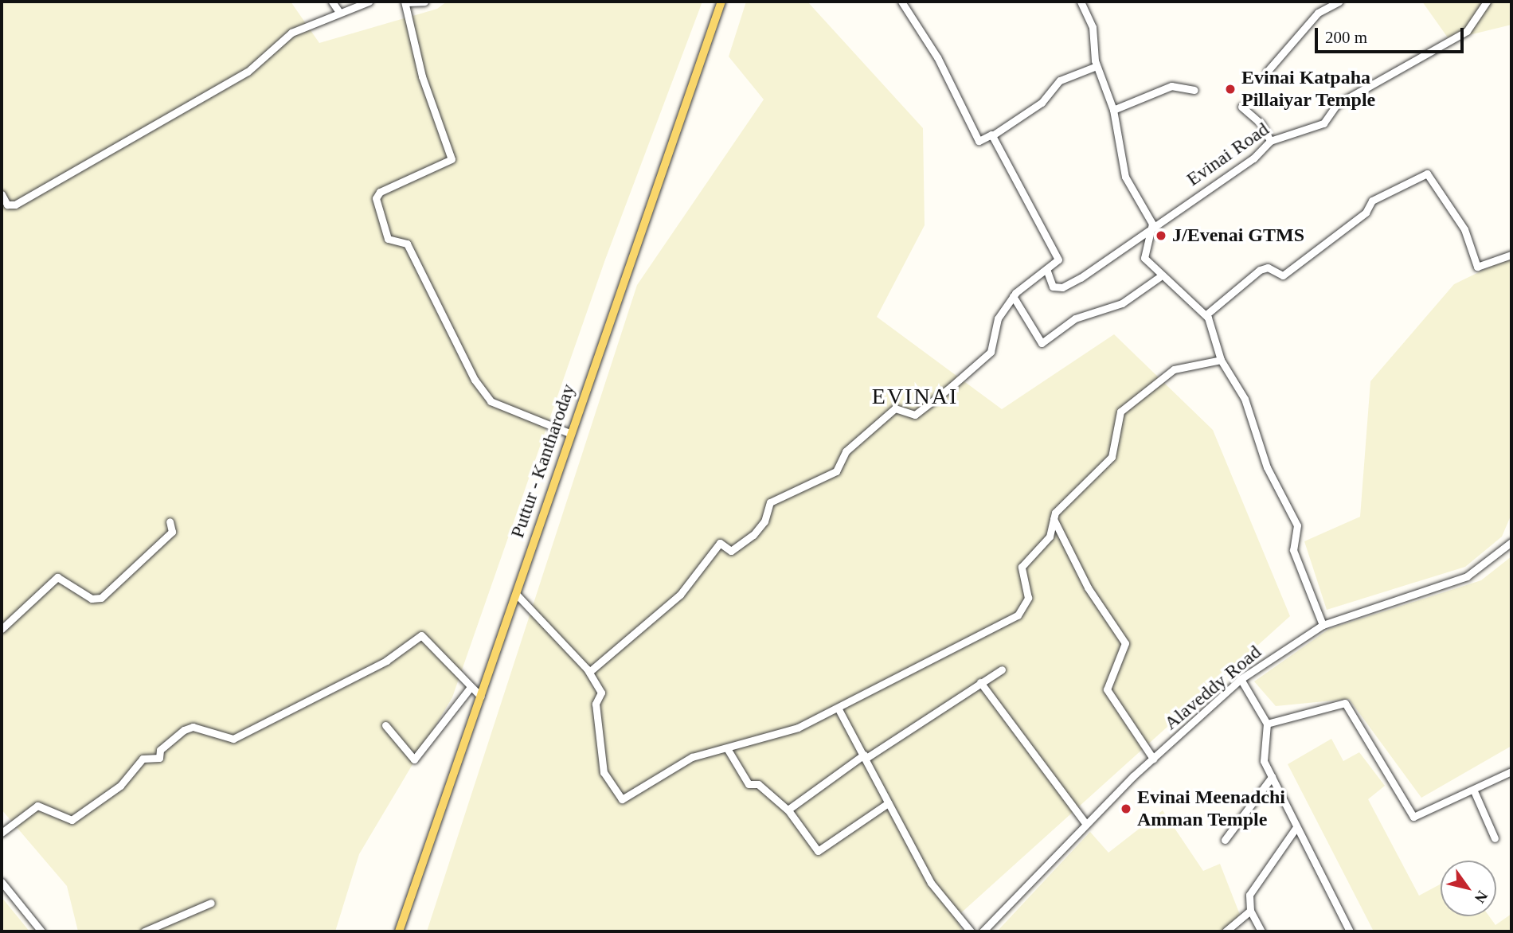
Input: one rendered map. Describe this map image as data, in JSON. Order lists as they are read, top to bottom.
{
  "streets": {
    "main road": ["Puttur - Kantharoday"],
    "street": ["Evinai Road", "Alaveddy Road"]
  },
  "districts": ["EVINAI"],
  "places": ["Evinai Katpaha Pillaiyar Temple", "J/Evenai GTMS", "Evinai Meenadchi Amman Temple"],
  "scale_bar": "200 m",
  "north": "bottom right"
}
